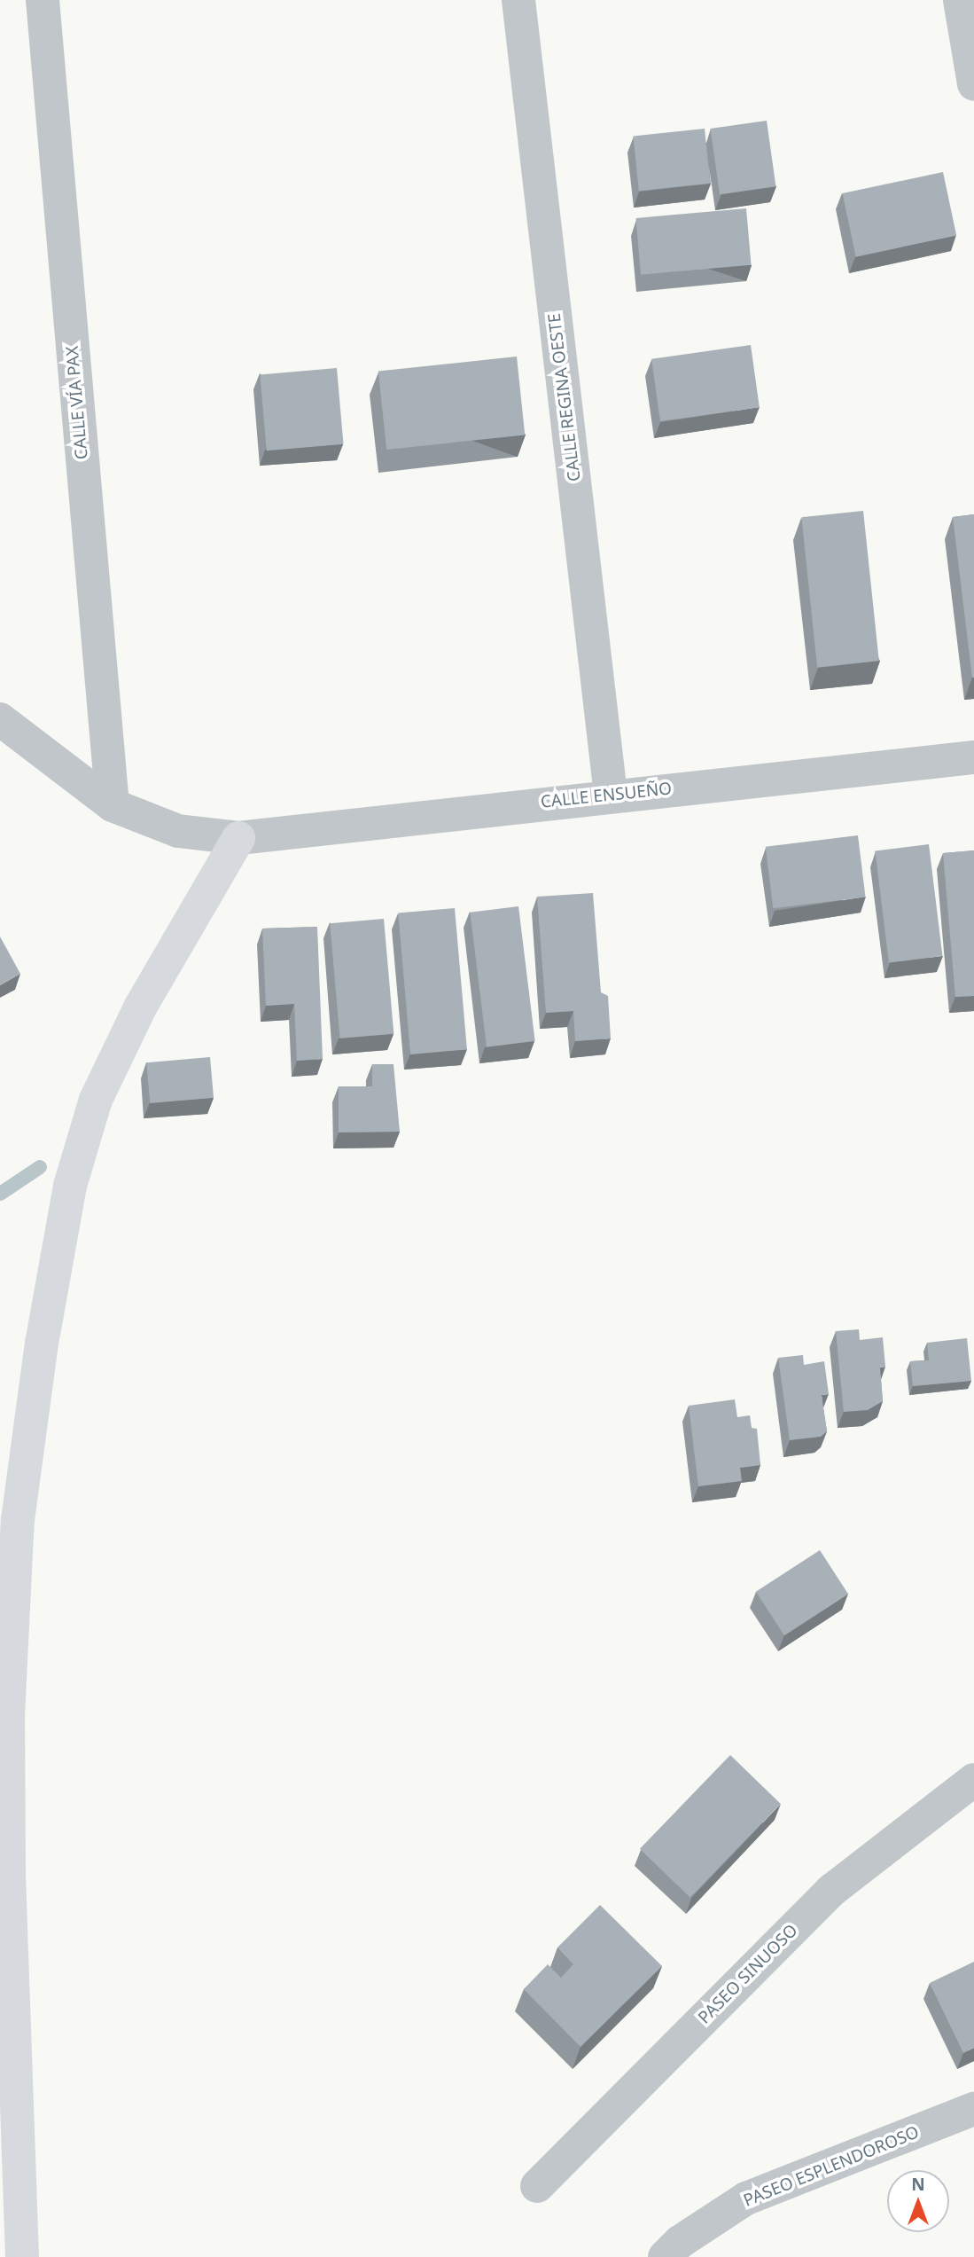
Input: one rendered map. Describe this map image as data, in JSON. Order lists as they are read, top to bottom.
{
  "streets": {
    "street": [
      "CALLE REGINA OESTE",
      "CALLE VÍA PAX",
      "CALLE ENSUEÑO",
      "PASEO SINUOSO",
      "PASEO ESPLENDOROSO"
    ]
  },
  "crossings": [
    ["CALLE REGINA OESTE", "CALLE ENSUEÑO"],
    ["CALLE VÍA PAX", "CALLE ENSUEÑO"]
  ],
  "north": "top"
}
